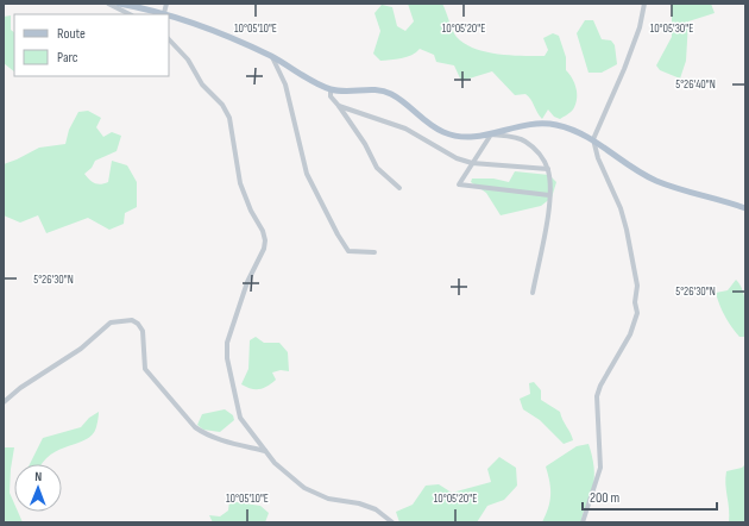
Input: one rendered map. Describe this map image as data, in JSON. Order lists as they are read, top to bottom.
{
  "legend": ["Route", "Parc"],
  "scale_bar": "200 m",
  "north": "top",
  "coordinates": [
    "10°05'10\"E",
    "10°05'20\"E",
    "10°05'30\"E",
    "5°26'40\"N",
    "5°26'30\"N"
  ]
}
